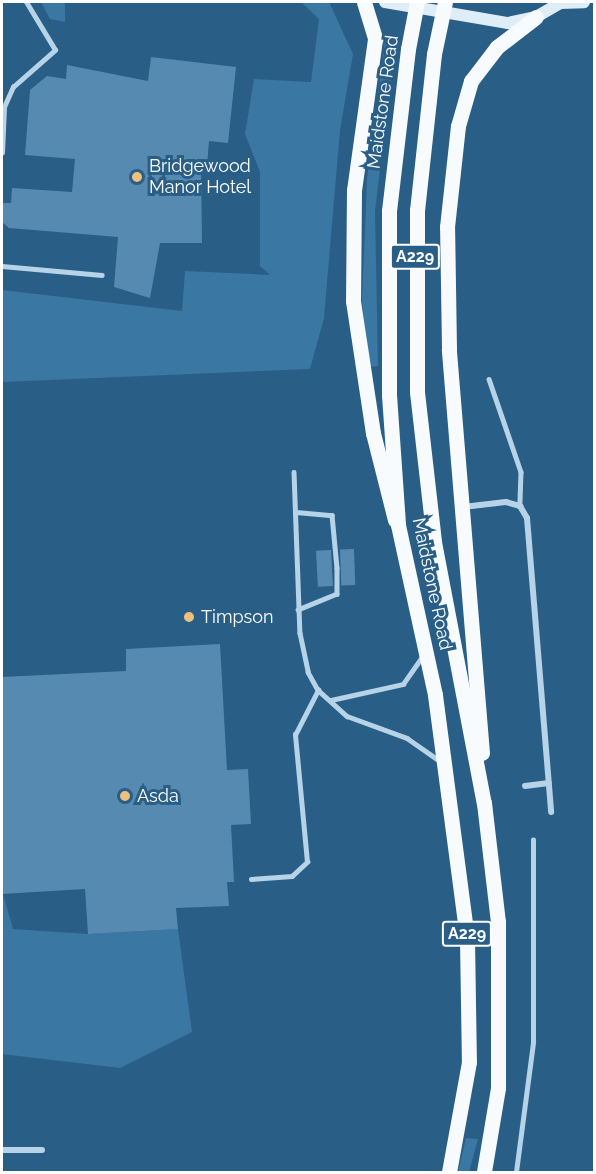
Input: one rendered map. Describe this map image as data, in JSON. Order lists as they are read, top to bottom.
{
  "streets": {
    "main road": ["Maidstone Road", "A229"]
  },
  "places": ["Bridgewood Manor Hotel", "Timpson", "Asda"]
}
